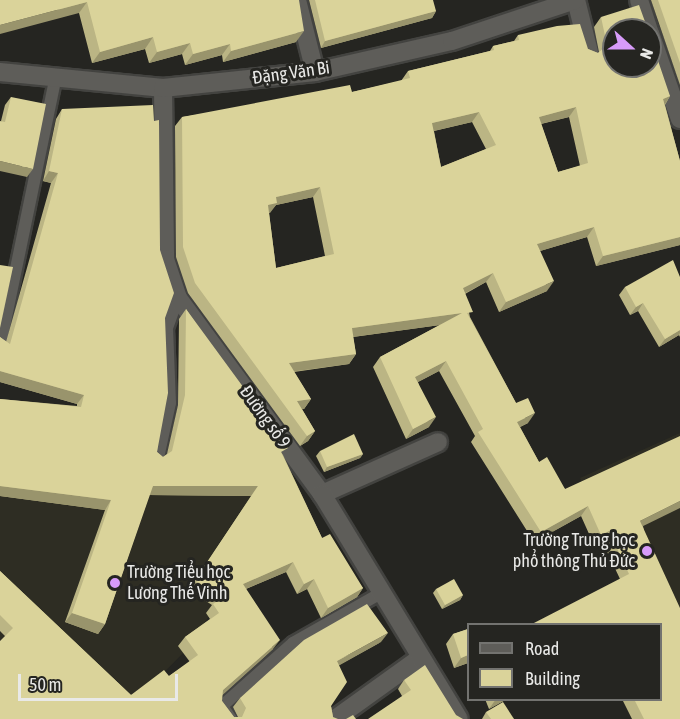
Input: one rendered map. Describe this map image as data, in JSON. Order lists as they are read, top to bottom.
{
  "streets": {
    "street": ["Đặng Văn Bi", "Đường số 9"]
  },
  "crossings": [
    ["Đặng Văn Bi", "Đường số 9"]
  ],
  "places": ["Trường Trung học phổ thông Thủ Đức", "Trường Tiểu học Lương Thế Vinh"],
  "legend": ["Road", "Building"],
  "scale_bar": "50 m",
  "north": "right"
}
